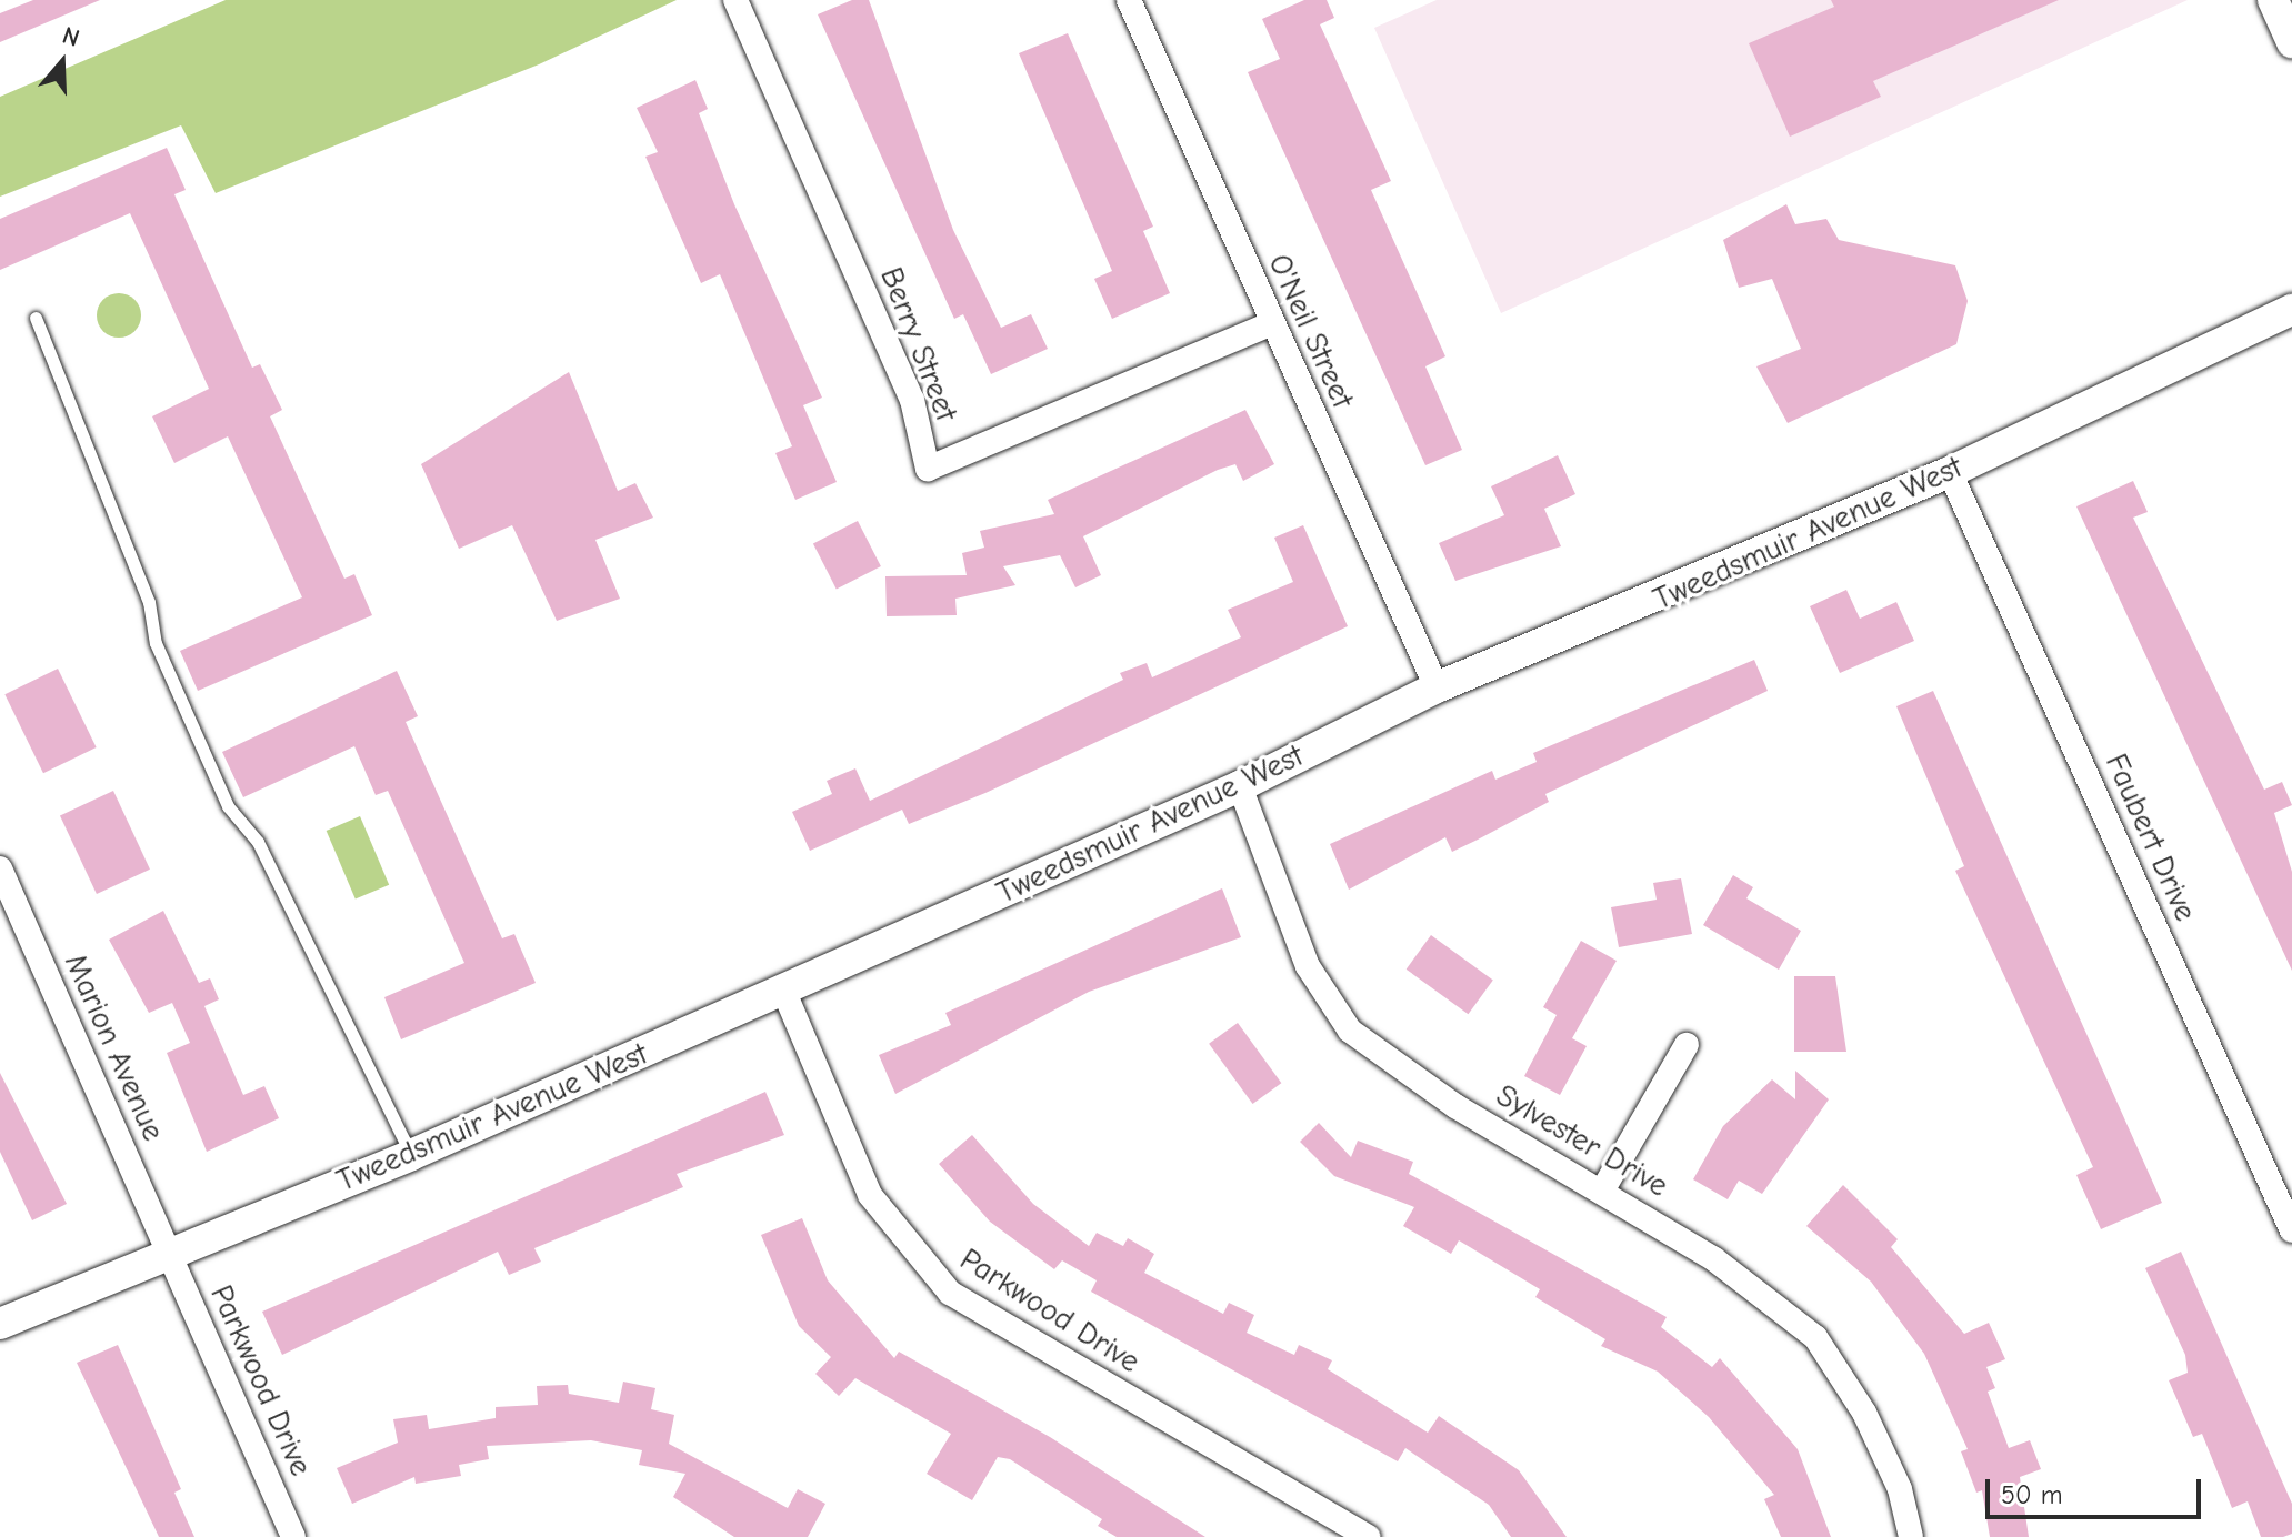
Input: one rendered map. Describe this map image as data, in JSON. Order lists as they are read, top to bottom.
{
  "streets": {
    "street": [
      "O'Neil Street",
      "Berry Street",
      "Tweedsmuir Avenue West",
      "Faubert Drive",
      "Marion Avenue",
      "Sylvester Drive",
      "Parkwood Drive"
    ]
  },
  "crossings": [
    ["O'Neil Street", "Berry Street"],
    ["O'Neil Street", "Tweedsmuir Avenue West"],
    ["Tweedsmuir Avenue West", "Faubert Drive"],
    ["Tweedsmuir Avenue West", "Marion Avenue"],
    ["Tweedsmuir Avenue West", "Sylvester Drive"],
    ["Tweedsmuir Avenue West", "Parkwood Drive"],
    ["Marion Avenue", "Parkwood Drive"]
  ],
  "scale_bar": "50 m",
  "north": "top"
}
